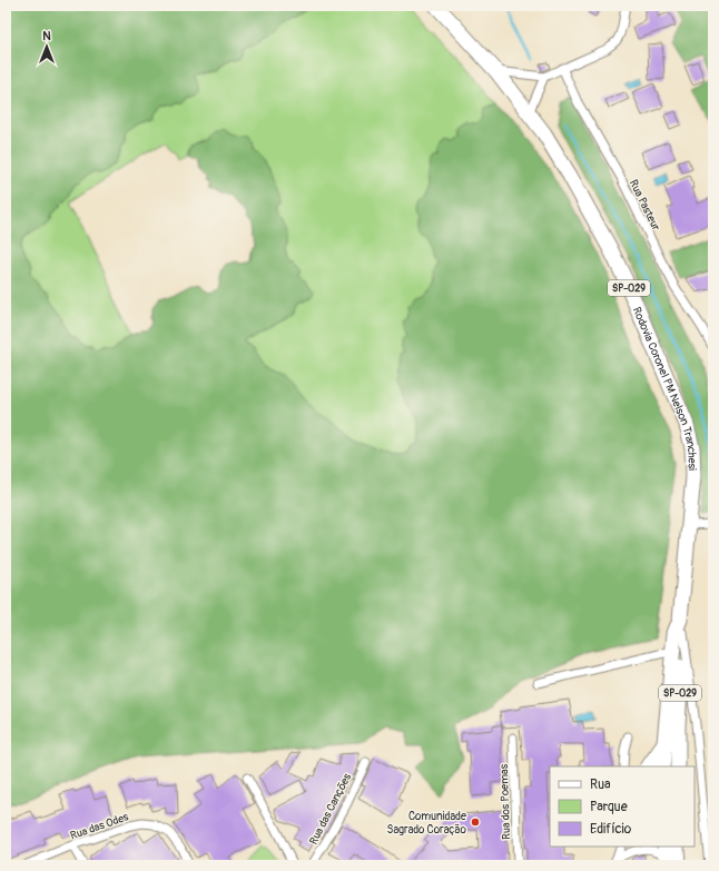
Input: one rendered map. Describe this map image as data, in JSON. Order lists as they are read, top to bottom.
{
  "streets": {
    "highway": ["SP-029", "Rodovia Coronel PM Nelson Tranchesi"],
    "street": [
      "Rua Pasteur",
      "Rua dos Poemas",
      "Rua das Canções",
      "Rua das Odes"
    ]
  },
  "places": ["Comunidade Sagrado Coração"],
  "legend": ["Rua", "Parque", "Edifício"],
  "north": "top"
}
